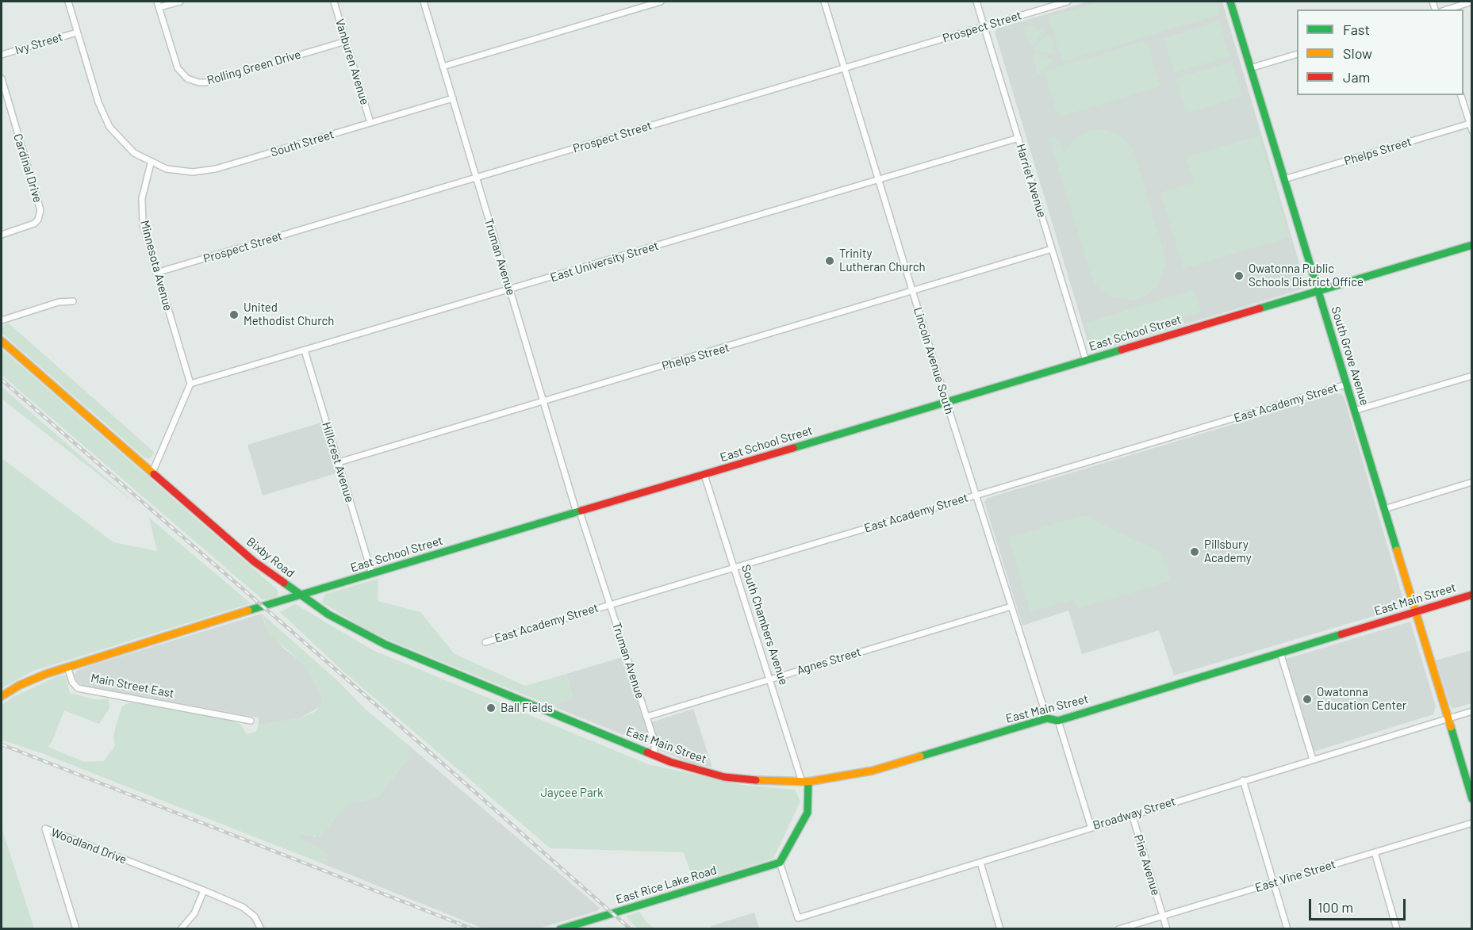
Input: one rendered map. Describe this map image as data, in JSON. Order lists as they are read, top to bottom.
{
  "streets": {
    "street": [
      "Prospect Street",
      "Ivy Street",
      "Vanburen Avenue",
      "Rolling Green Drive",
      "South Street",
      "Phelps Street",
      "Cardinal Drive",
      "Harriet Avenue",
      "Truman Avenue",
      "East University Street",
      "Minnesota Avenue",
      "East School Street",
      "South Grove Avenue",
      "Lincoln Avenue South",
      "East Academy Street",
      "Hillcrest Avenue",
      "Bixby Road",
      "East Main Street",
      "South Chambers Avenue",
      "Agnes Street",
      "Main Street East",
      "Broadway Street",
      "Woodland Drive",
      "Pine Avenue",
      "East Vine Street",
      "East Rice Lake Road"
    ]
  },
  "crossings": [
    ["Prospect Street", "Harriet Avenue"],
    ["Prospect Street", "Truman Avenue"],
    ["Prospect Street", "Minnesota Avenue"],
    ["Prospect Street", "Lincoln Avenue South"],
    ["Vanburen Avenue", "Rolling Green Drive"],
    ["Vanburen Avenue", "South Street"],
    ["South Street", "Truman Avenue"],
    ["South Street", "Minnesota Avenue"],
    ["Phelps Street", "Harriet Avenue"],
    ["Phelps Street", "Truman Avenue"],
    ["Phelps Street", "South Grove Avenue"],
    ["Phelps Street", "Lincoln Avenue South"],
    ["Phelps Street", "Hillcrest Avenue"],
    ["Harriet Avenue", "East University Street"],
    ["Harriet Avenue", "East School Street"],
    ["Truman Avenue", "East University Street"],
    ["Truman Avenue", "East School Street"],
    ["Truman Avenue", "East Academy Street"],
    ["Truman Avenue", "East Main Street"],
    ["Truman Avenue", "Agnes Street"],
    ["East University Street", "Minnesota Avenue"],
    ["East University Street", "Lincoln Avenue South"],
    ["East University Street", "Hillcrest Avenue"],
    ["East School Street", "South Grove Avenue"],
    ["East School Street", "Lincoln Avenue South"],
    ["East School Street", "Hillcrest Avenue"],
    ["East School Street", "Bixby Road"],
    ["East School Street", "South Chambers Avenue"],
    ["East School Street", "Main Street East"],
    ["South Grove Avenue", "East Academy Street"],
    ["South Grove Avenue", "East Main Street"],
    ["South Grove Avenue", "Broadway Street"],
    ["Lincoln Avenue South", "East Academy Street"],
    ["Lincoln Avenue South", "East Main Street"],
    ["Lincoln Avenue South", "Agnes Street"],
    ["East Academy Street", "South Chambers Avenue"],
    ["Bixby Road", "East Main Street"],
    ["East Main Street", "South Chambers Avenue"],
    ["South Chambers Avenue", "Agnes Street"],
    ["South Chambers Avenue", "Broadway Street"],
    ["South Chambers Avenue", "East Rice Lake Road"],
    ["Broadway Street", "Pine Avenue"],
    ["Broadway Street", "East Rice Lake Road"],
    ["Pine Avenue", "East Vine Street"]
  ],
  "parks": ["Jaycee Park"],
  "places": [
    "Trinity Lutheran Church",
    "Owatonna Public Schools District Office",
    "United Methodist Church",
    "Pillsbury Academy",
    "Owatonna Education Center",
    "Ball Fields"
  ],
  "legend": ["Fast", "Slow", "Jam"],
  "scale_bar": "100 m"
}
